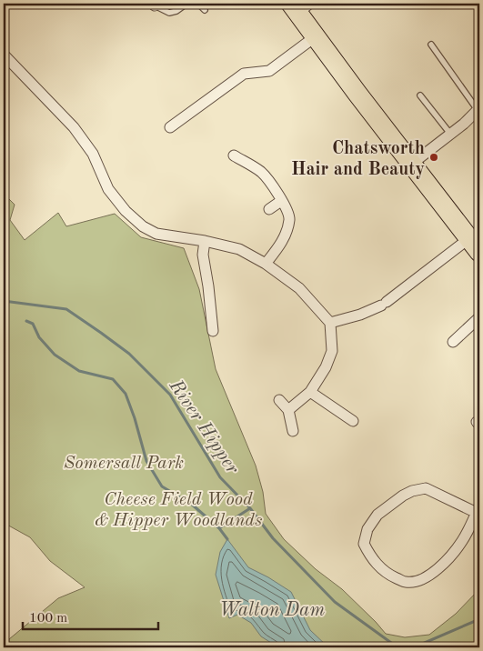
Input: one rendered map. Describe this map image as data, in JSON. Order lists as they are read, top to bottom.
{
  "water": ["River Hipper", "Walton Dam"],
  "parks": ["Somersall Park", "Cheese Field Wood & Hipper Woodlands"],
  "places": ["Chatsworth Hair and Beauty"],
  "scale_bar": "100 m"
}
